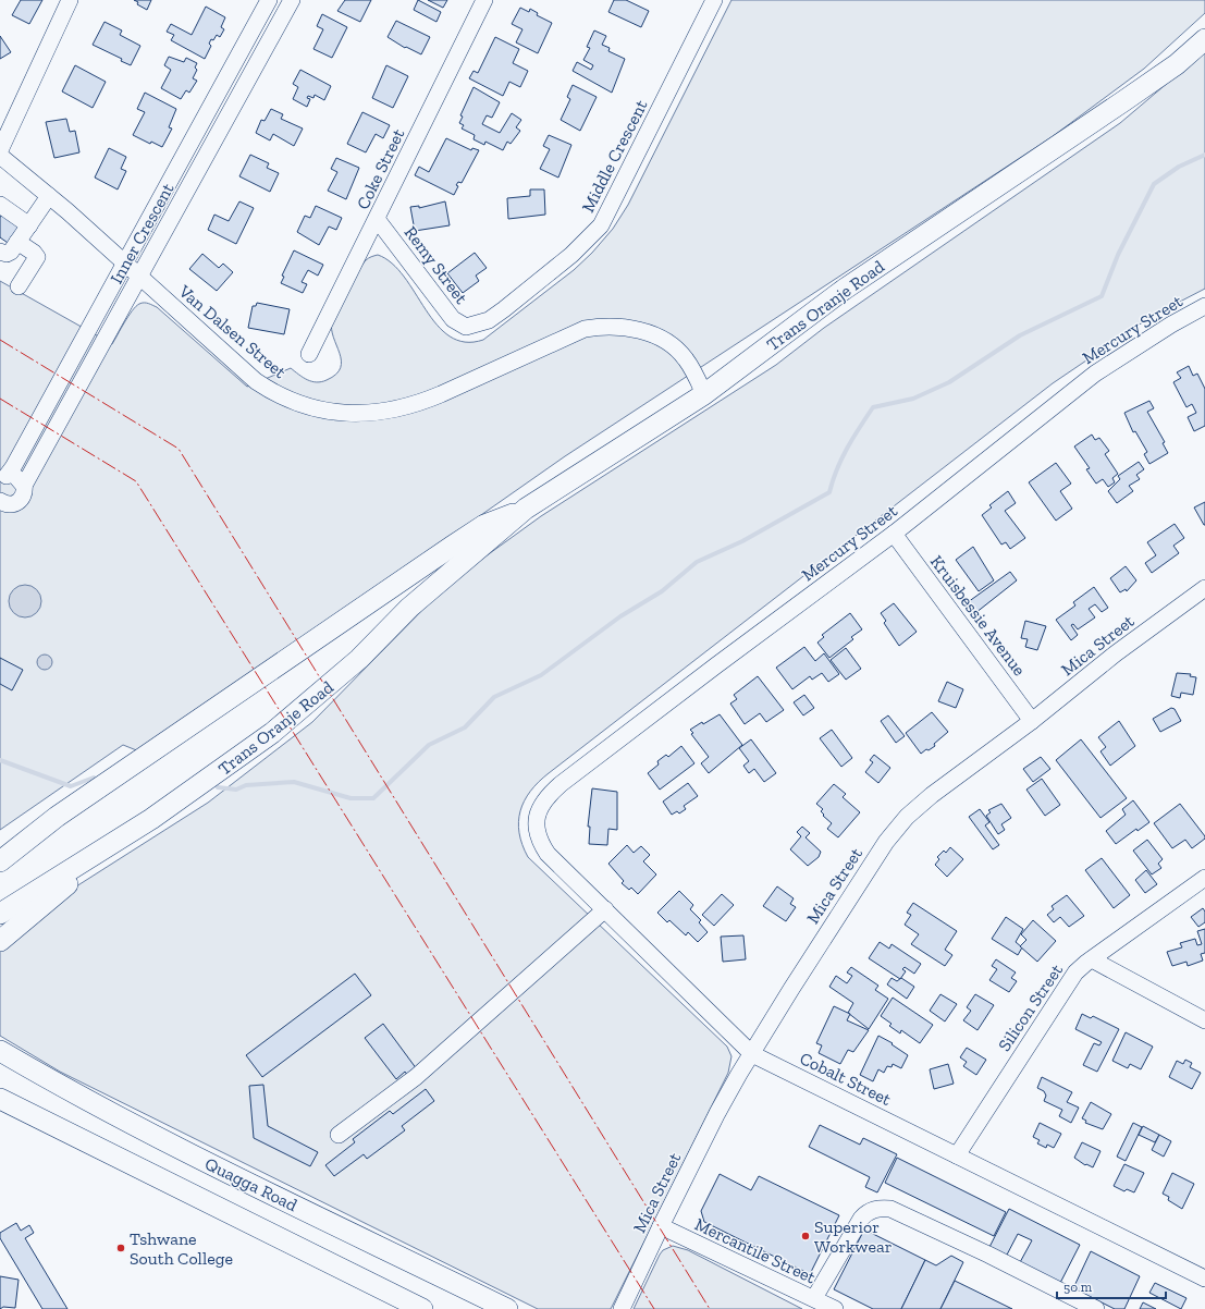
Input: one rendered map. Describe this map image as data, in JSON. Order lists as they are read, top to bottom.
{
  "streets": {
    "main road": ["Trans Oranje Road", "Quagga Road"],
    "street": [
      "Middle Crescent",
      "Coke Street",
      "Inner Crescent",
      "Remy Street",
      "Mercury Street",
      "Van Dalsen Street",
      "Kruisbessie Avenue",
      "Mica Street",
      "Silicon Street",
      "Cobalt Street",
      "Mercantile Street"
    ]
  },
  "crossings": [
    ["Middle Crescent", "Remy Street"],
    ["Coke Street", "Remy Street"],
    ["Inner Crescent", "Van Dalsen Street"],
    ["Trans Oranje Road", "Van Dalsen Street"],
    ["Mercury Street", "Kruisbessie Avenue"],
    ["Mercury Street", "Cobalt Street"],
    ["Kruisbessie Avenue", "Mica Street"],
    ["Mica Street", "Cobalt Street"],
    ["Mica Street", "Mercantile Street"],
    ["Silicon Street", "Cobalt Street"]
  ],
  "places": ["Superior Workwear", "Tshwane South College"],
  "scale_bar": "50 m"
}
